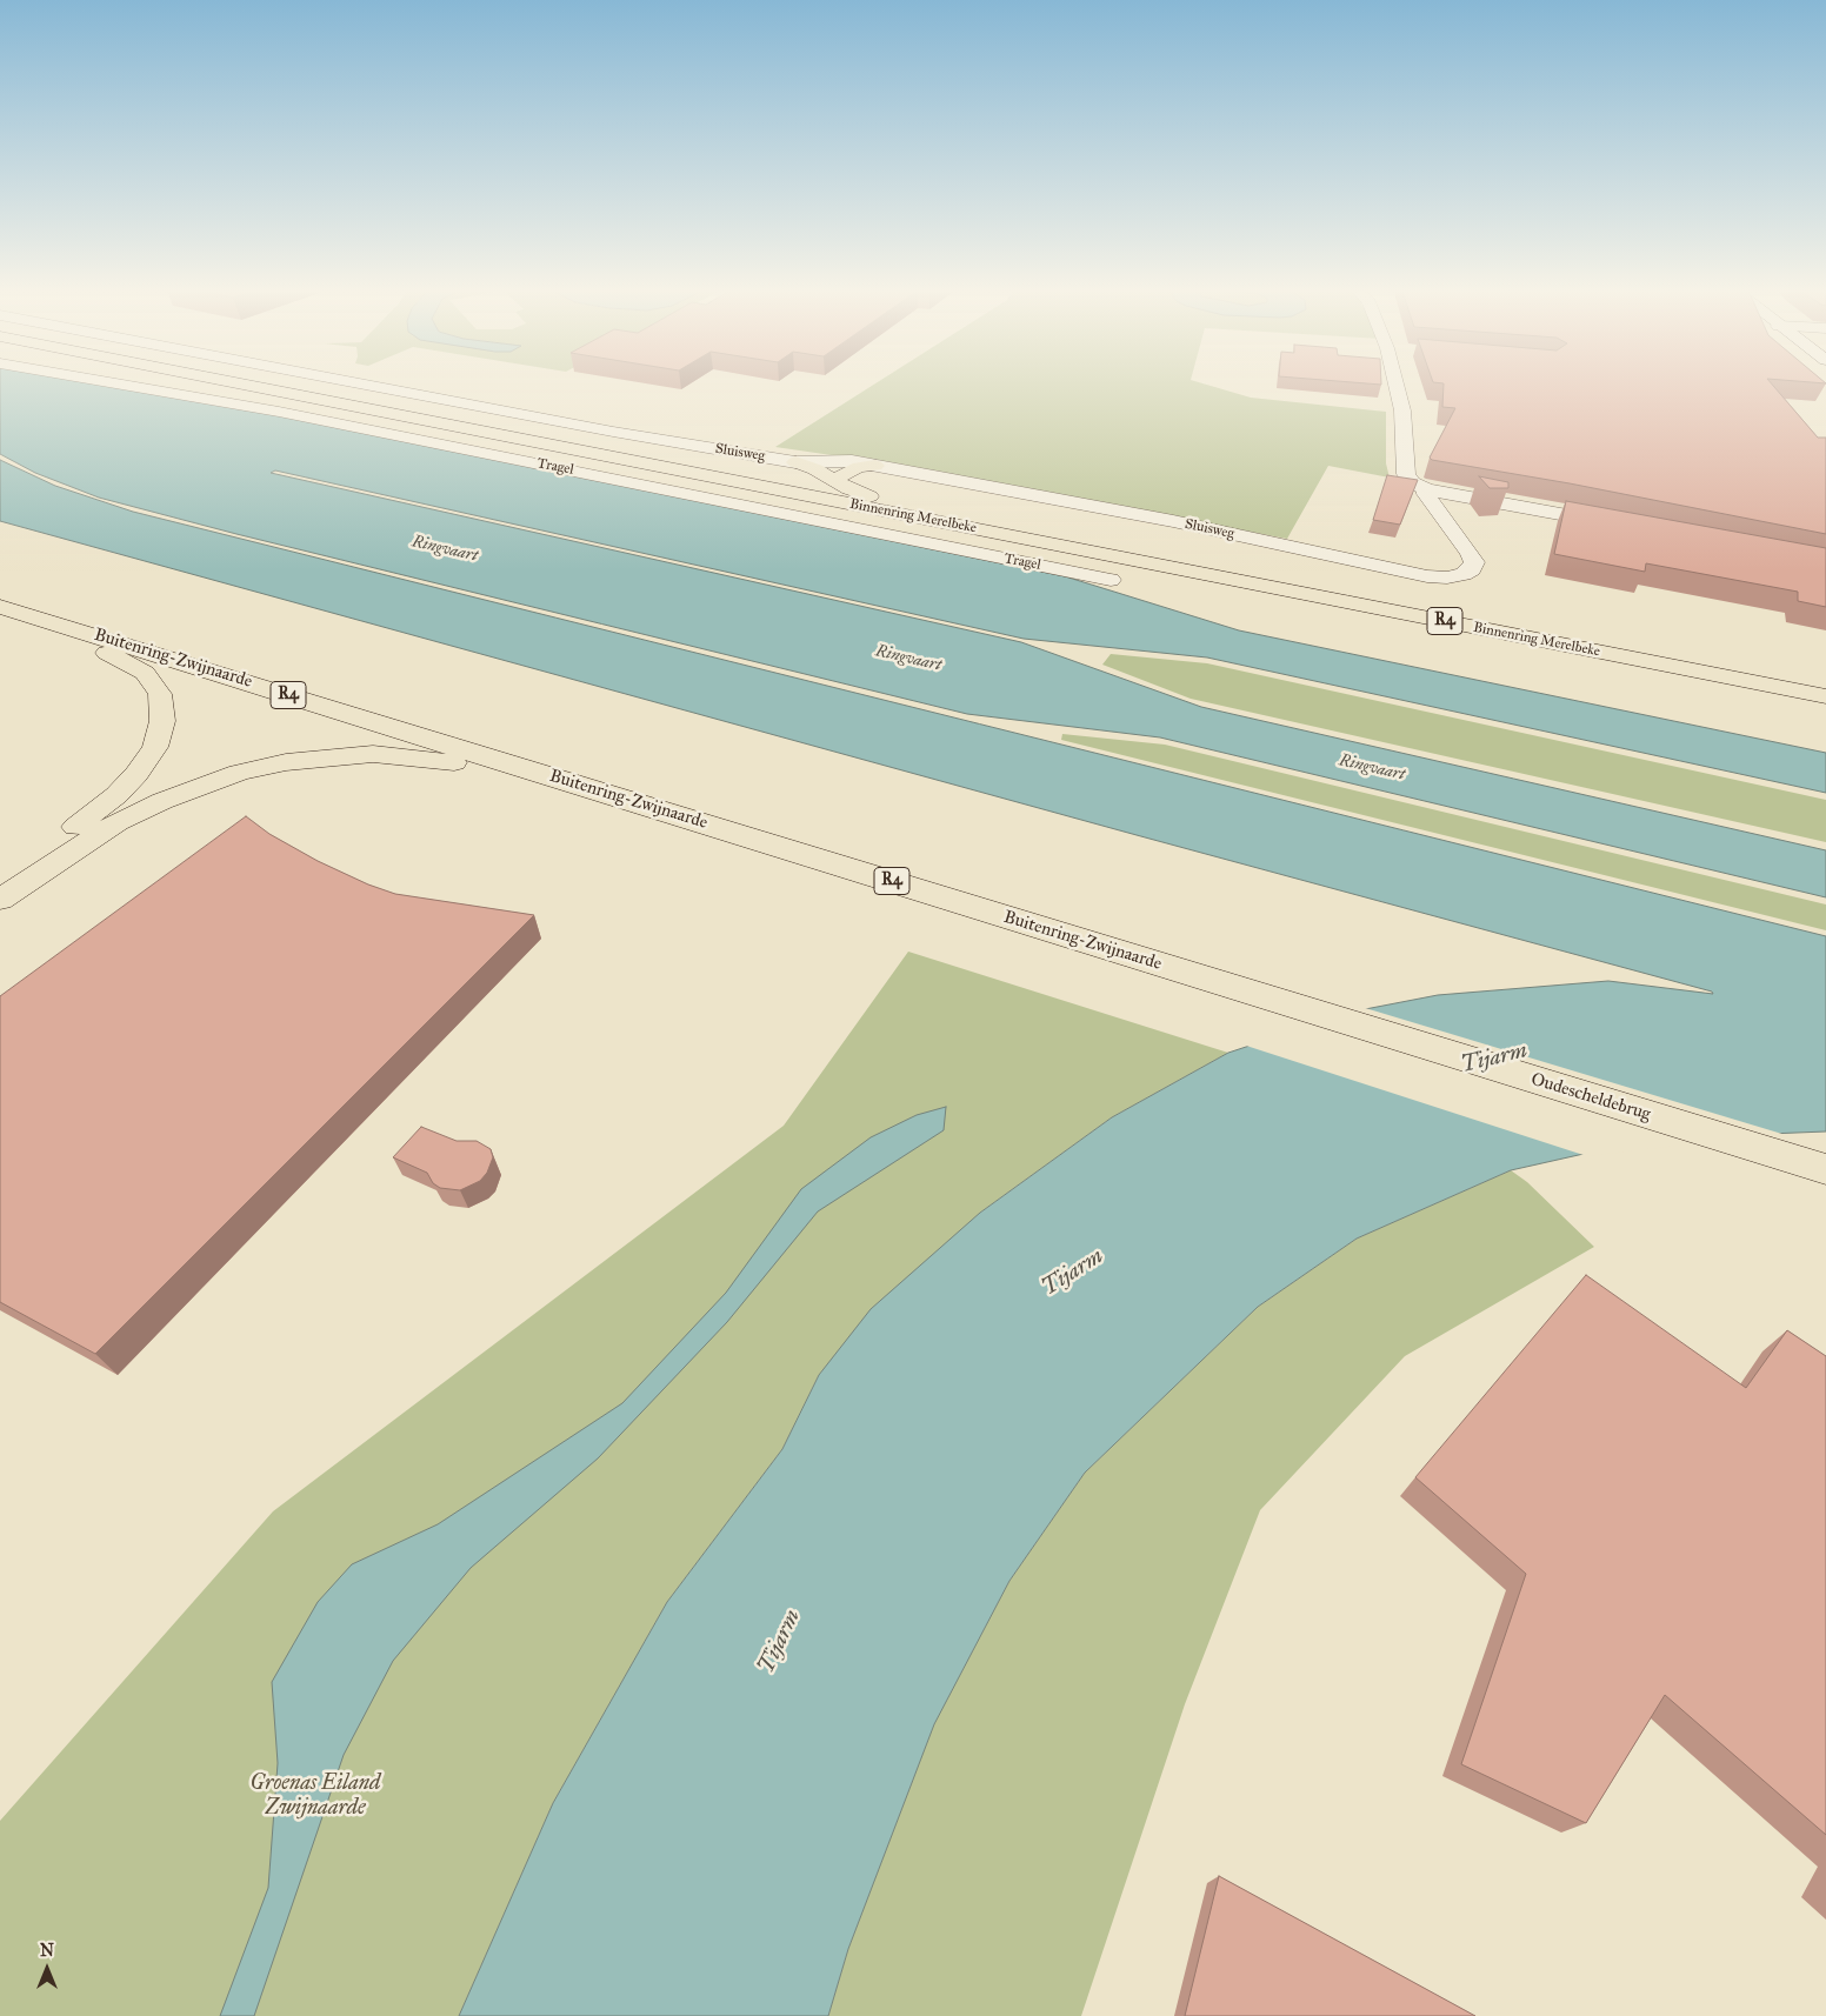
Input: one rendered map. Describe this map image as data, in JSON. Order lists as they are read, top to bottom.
{
  "streets": {
    "highway": [
      "Binnenring Merelbeke",
      "R4",
      "Buitenring-Zwijnaarde",
      "Oudescheldebrug"
    ],
    "street": ["Sluisweg", "Tragel"]
  },
  "crossings": [
    ["Sluisweg", "R4"],
    ["Binnenring Merelbeke", "R4"],
    ["Buitenring-Zwijnaarde", "Oudescheldebrug"]
  ],
  "water": ["Ringvaart", "Tijarm"],
  "parks": ["Groenas Eiland Zwijnaarde"],
  "north": "top"
}
